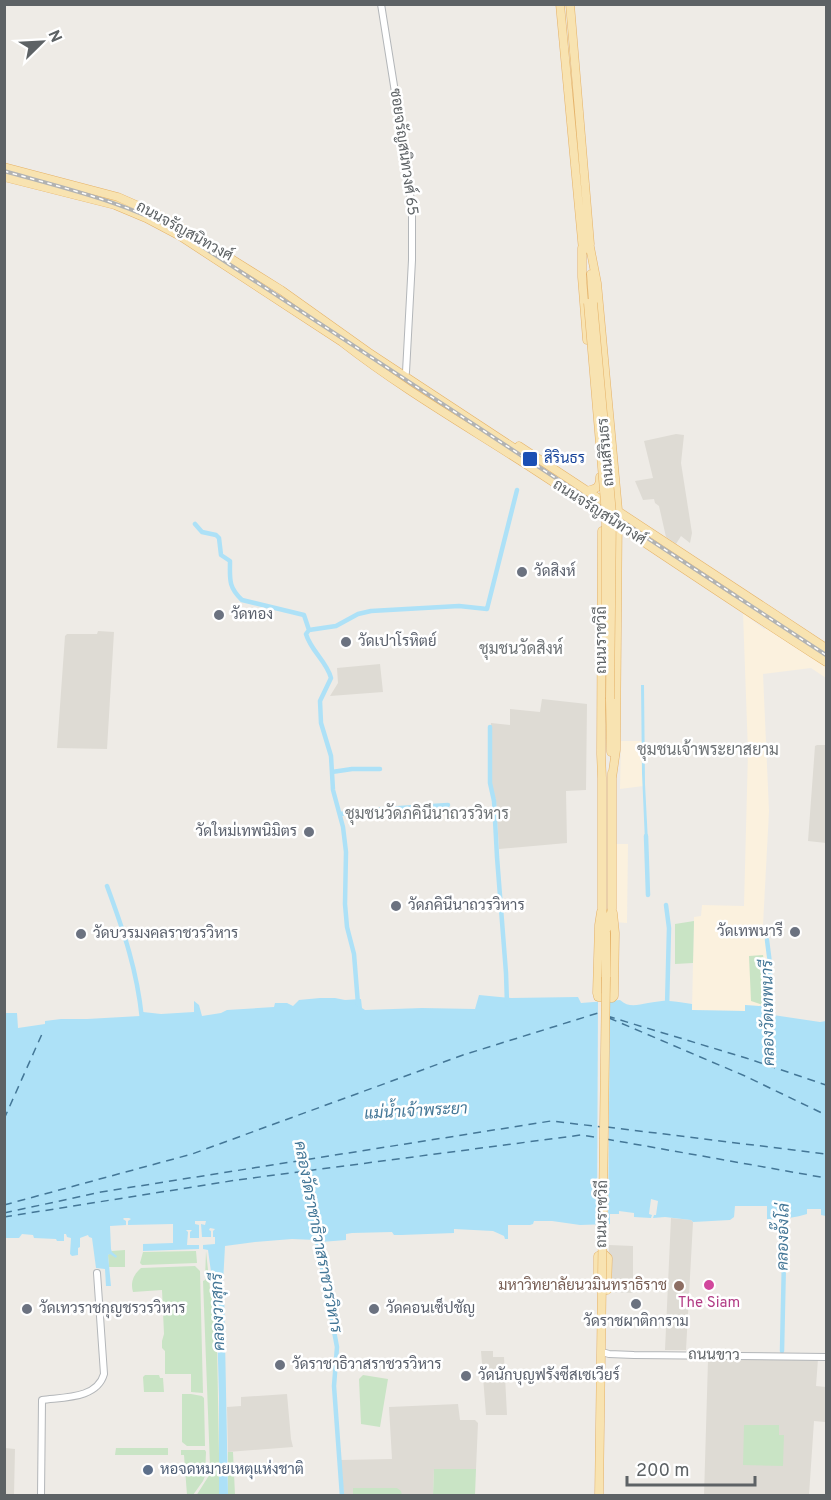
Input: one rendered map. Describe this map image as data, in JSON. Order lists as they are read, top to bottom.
{
  "streets": {
    "main road": ["ถนนจรัญสนิทวงศ์", "ถนนสิรินธร", "ถนนราชวิถี"],
    "street": ["ซอยจรัญสนิทวงศ์ 65", "ถนนขาว"]
  },
  "crossings": [
    ["ซอยจรัญสนิทวงศ์ 65", "ถนนจรัญสนิทวงศ์"],
    ["ถนนจรัญสนิทวงศ์", "ถนนสิรินธร"],
    ["ถนนจรัญสนิทวงศ์", "ถนนราชวิถี"],
    ["ถนนสิรินธร", "ถนนราชวิถี"],
    ["ถนนราชวิถี", "ถนนขาว"]
  ],
  "districts": ["ชุมชนวัดสิงห์", "ชุมชนเจ้าพระยาสยาม", "ชุมชนวัดภคินีนาถวรวิหาร"],
  "water": [
    "คลองวัดเทพนารี",
    "แม่น้ำเจ้าพระยา",
    "คลองวัดราชาธิวาสราชวรวิหาร",
    "คลองอั๊งโล่",
    "คลองวาสุกรี"
  ],
  "places": {
    "transit": ["สิรินธร"],
    "other": [
      "วัดสิงห์",
      "วัดทอง",
      "วัดเปาโรหิตย์",
      "วัดใหม่เทพนิมิตร",
      "วัดภคินีนาถวรวิหาร",
      "วัดเทพนารี",
      "วัดบวรมงคลราชวรวิหาร",
      "The Siam",
      "มหาวิทยาลัยนวมินทราธิราช",
      "วัดราชผาติการาม",
      "วัดเทวราชกุญชรวรวิหาร",
      "วัดคอนเซ็ปชัญ",
      "วัดราชาธิวาสราชวรวิหาร",
      "วัดนักบุญฟรังซีสเซเวียร์",
      "หอจดหมายเหตุแห่งชาติ"
    ]
  },
  "scale_bar": "200 m",
  "north": "top right"
}
